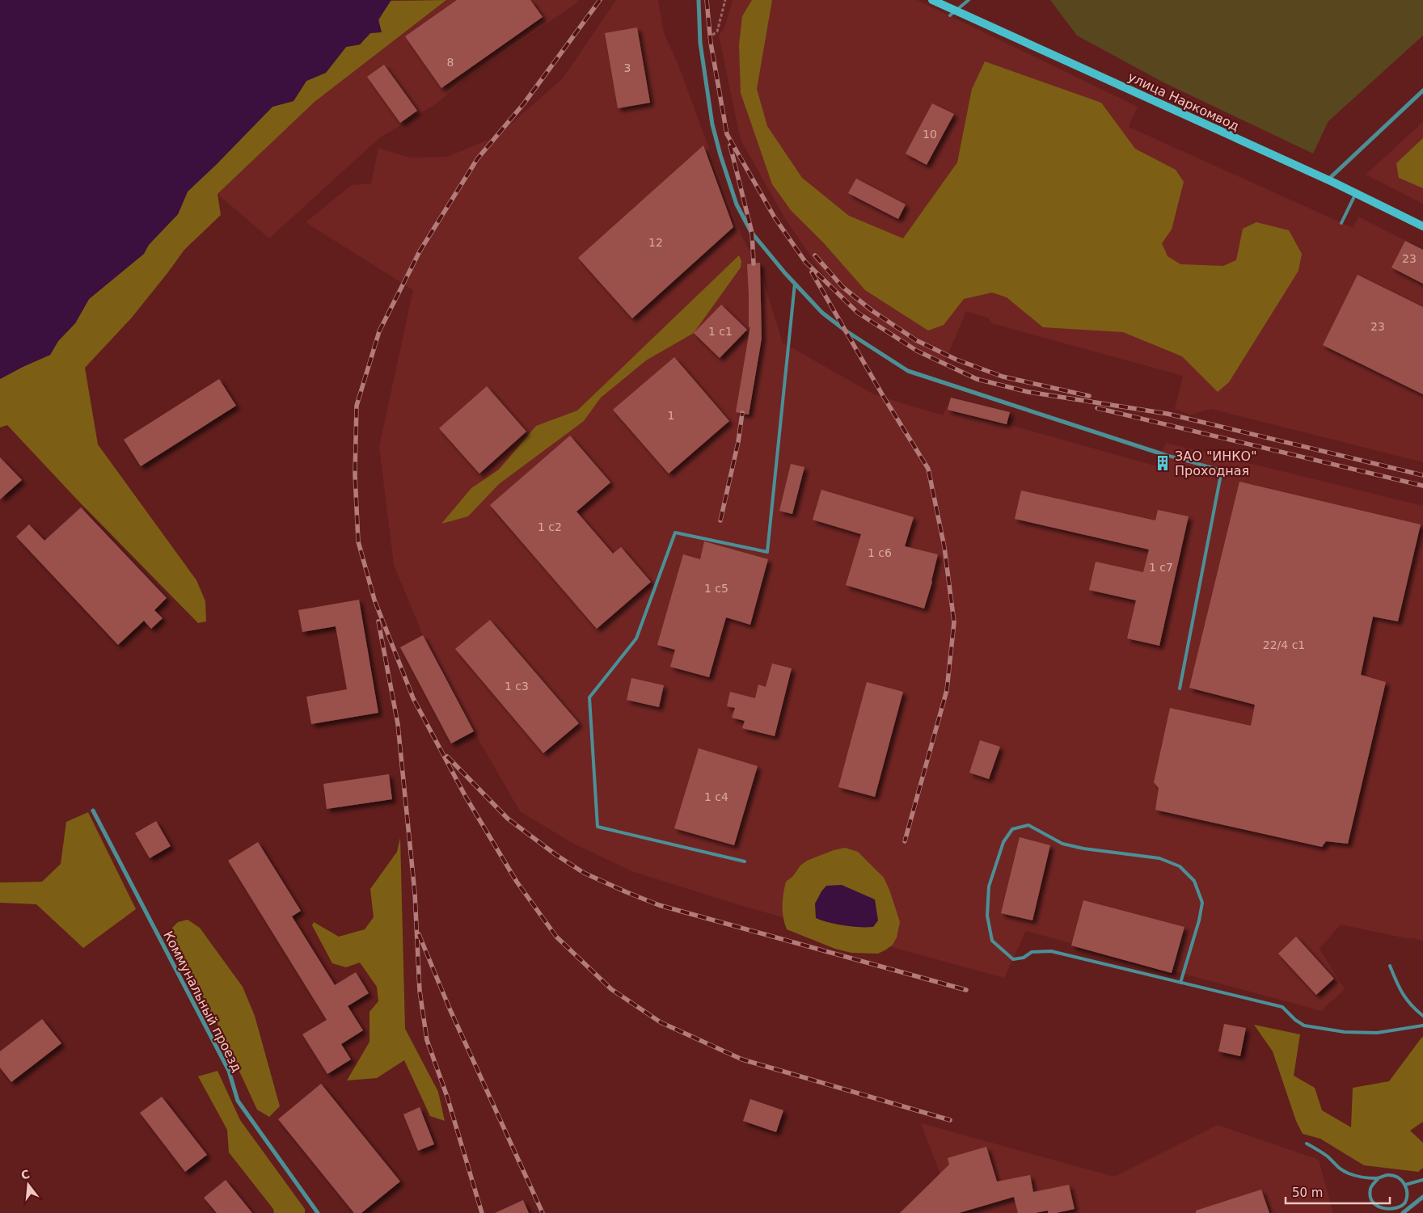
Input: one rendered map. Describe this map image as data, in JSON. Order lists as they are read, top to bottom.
{
  "streets": {
    "street": ["улица Наркомвод", "Коммунальный проезд"]
  },
  "places": {
    "building": ["ЗАО \"ИНКО\" Проходная"]
  },
  "house_numbers": [
    "8",
    "3",
    "10",
    "12",
    "23",
    "23",
    "1 с1",
    "1",
    "1 с2",
    "1 с6",
    "1 с7",
    "1 с5",
    "22/4 с1",
    "1 с3",
    "1 с4"
  ],
  "scale_bar": "50 m",
  "north": "top"
}
